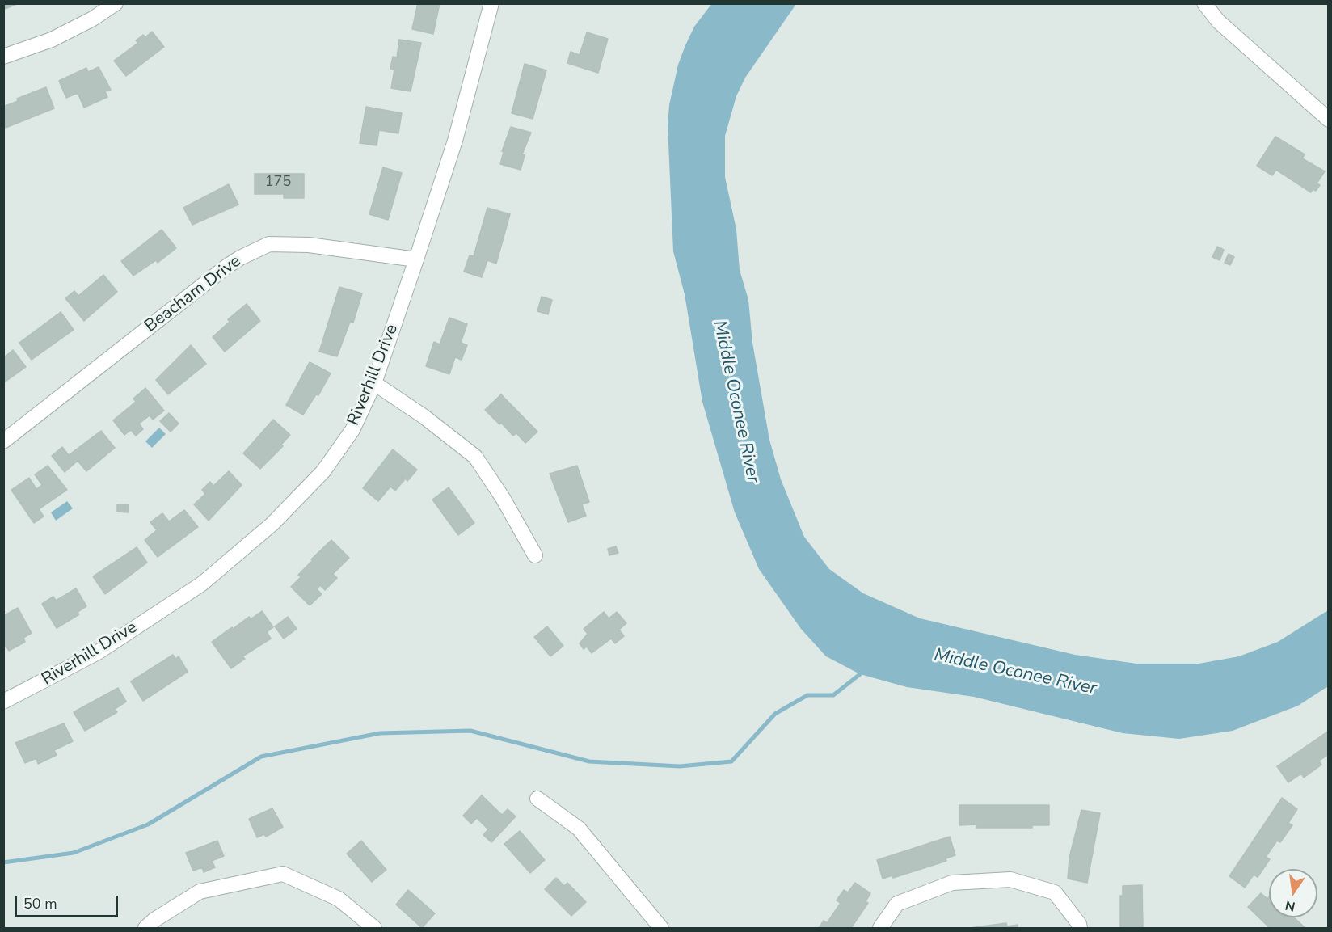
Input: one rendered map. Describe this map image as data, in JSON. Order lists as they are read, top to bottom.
{
  "streets": {
    "street": ["Beacham Drive", "Riverhill Drive"]
  },
  "crossings": [
    ["Beacham Drive", "Riverhill Drive"]
  ],
  "water": ["Middle Oconee River"],
  "house_numbers": ["175"],
  "scale_bar": "50 m",
  "north": "bottom"
}
